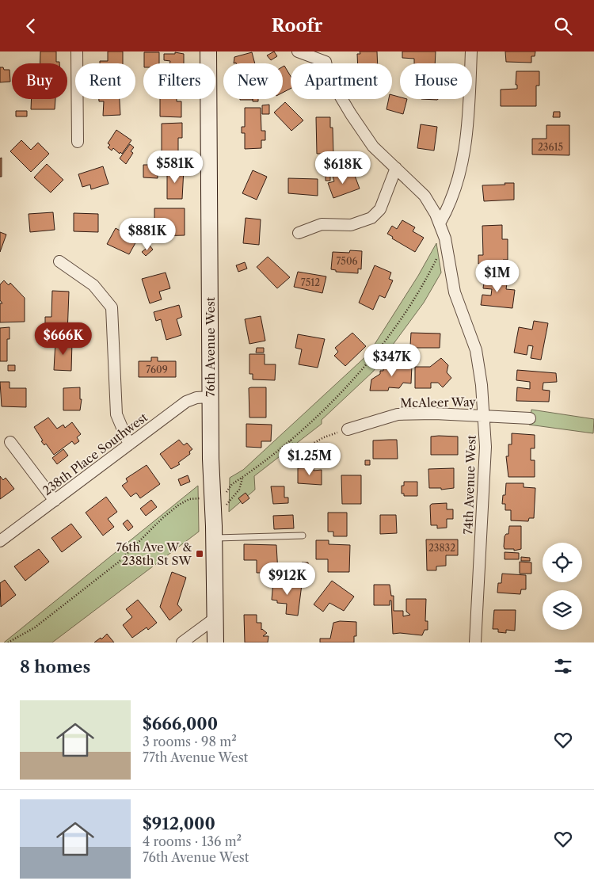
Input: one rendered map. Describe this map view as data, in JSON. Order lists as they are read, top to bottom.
{
  "streets": {
    "street": [
      "76th Avenue West",
      "McAleer Way",
      "238th Place Southwest",
      "74th Avenue West"
    ]
  },
  "crossings": [
    ["76th Avenue West", "238th Place Southwest"],
    ["McAleer Way", "74th Avenue West"]
  ],
  "places": {
    "transit": ["76th Ave W & 238th St SW"]
  },
  "house_numbers": [
    "23615",
    "7506",
    "7512",
    "7609",
    "23832"
  ],
  "page": {
    "header": "Roofr",
    "chip": [
      "Buy",
      "Rent",
      "Filters",
      "New",
      "Apartment",
      "House"
    ],
    "price": [
      "$581K",
      "$618K",
      "$881K",
      "$1M",
      "$666K",
      "$347K",
      "$1.25M",
      "$912K"
    ],
    "heading": "8 homes",
    "list": [
      {
        "name": "$666,000",
        "note": "3 rooms · 98 m² · 77th Avenue West"
      },
      {
        "name": "$912,000",
        "note": "4 rooms · 136 m² · 76th Avenue West"
      }
    ]
  }
}
